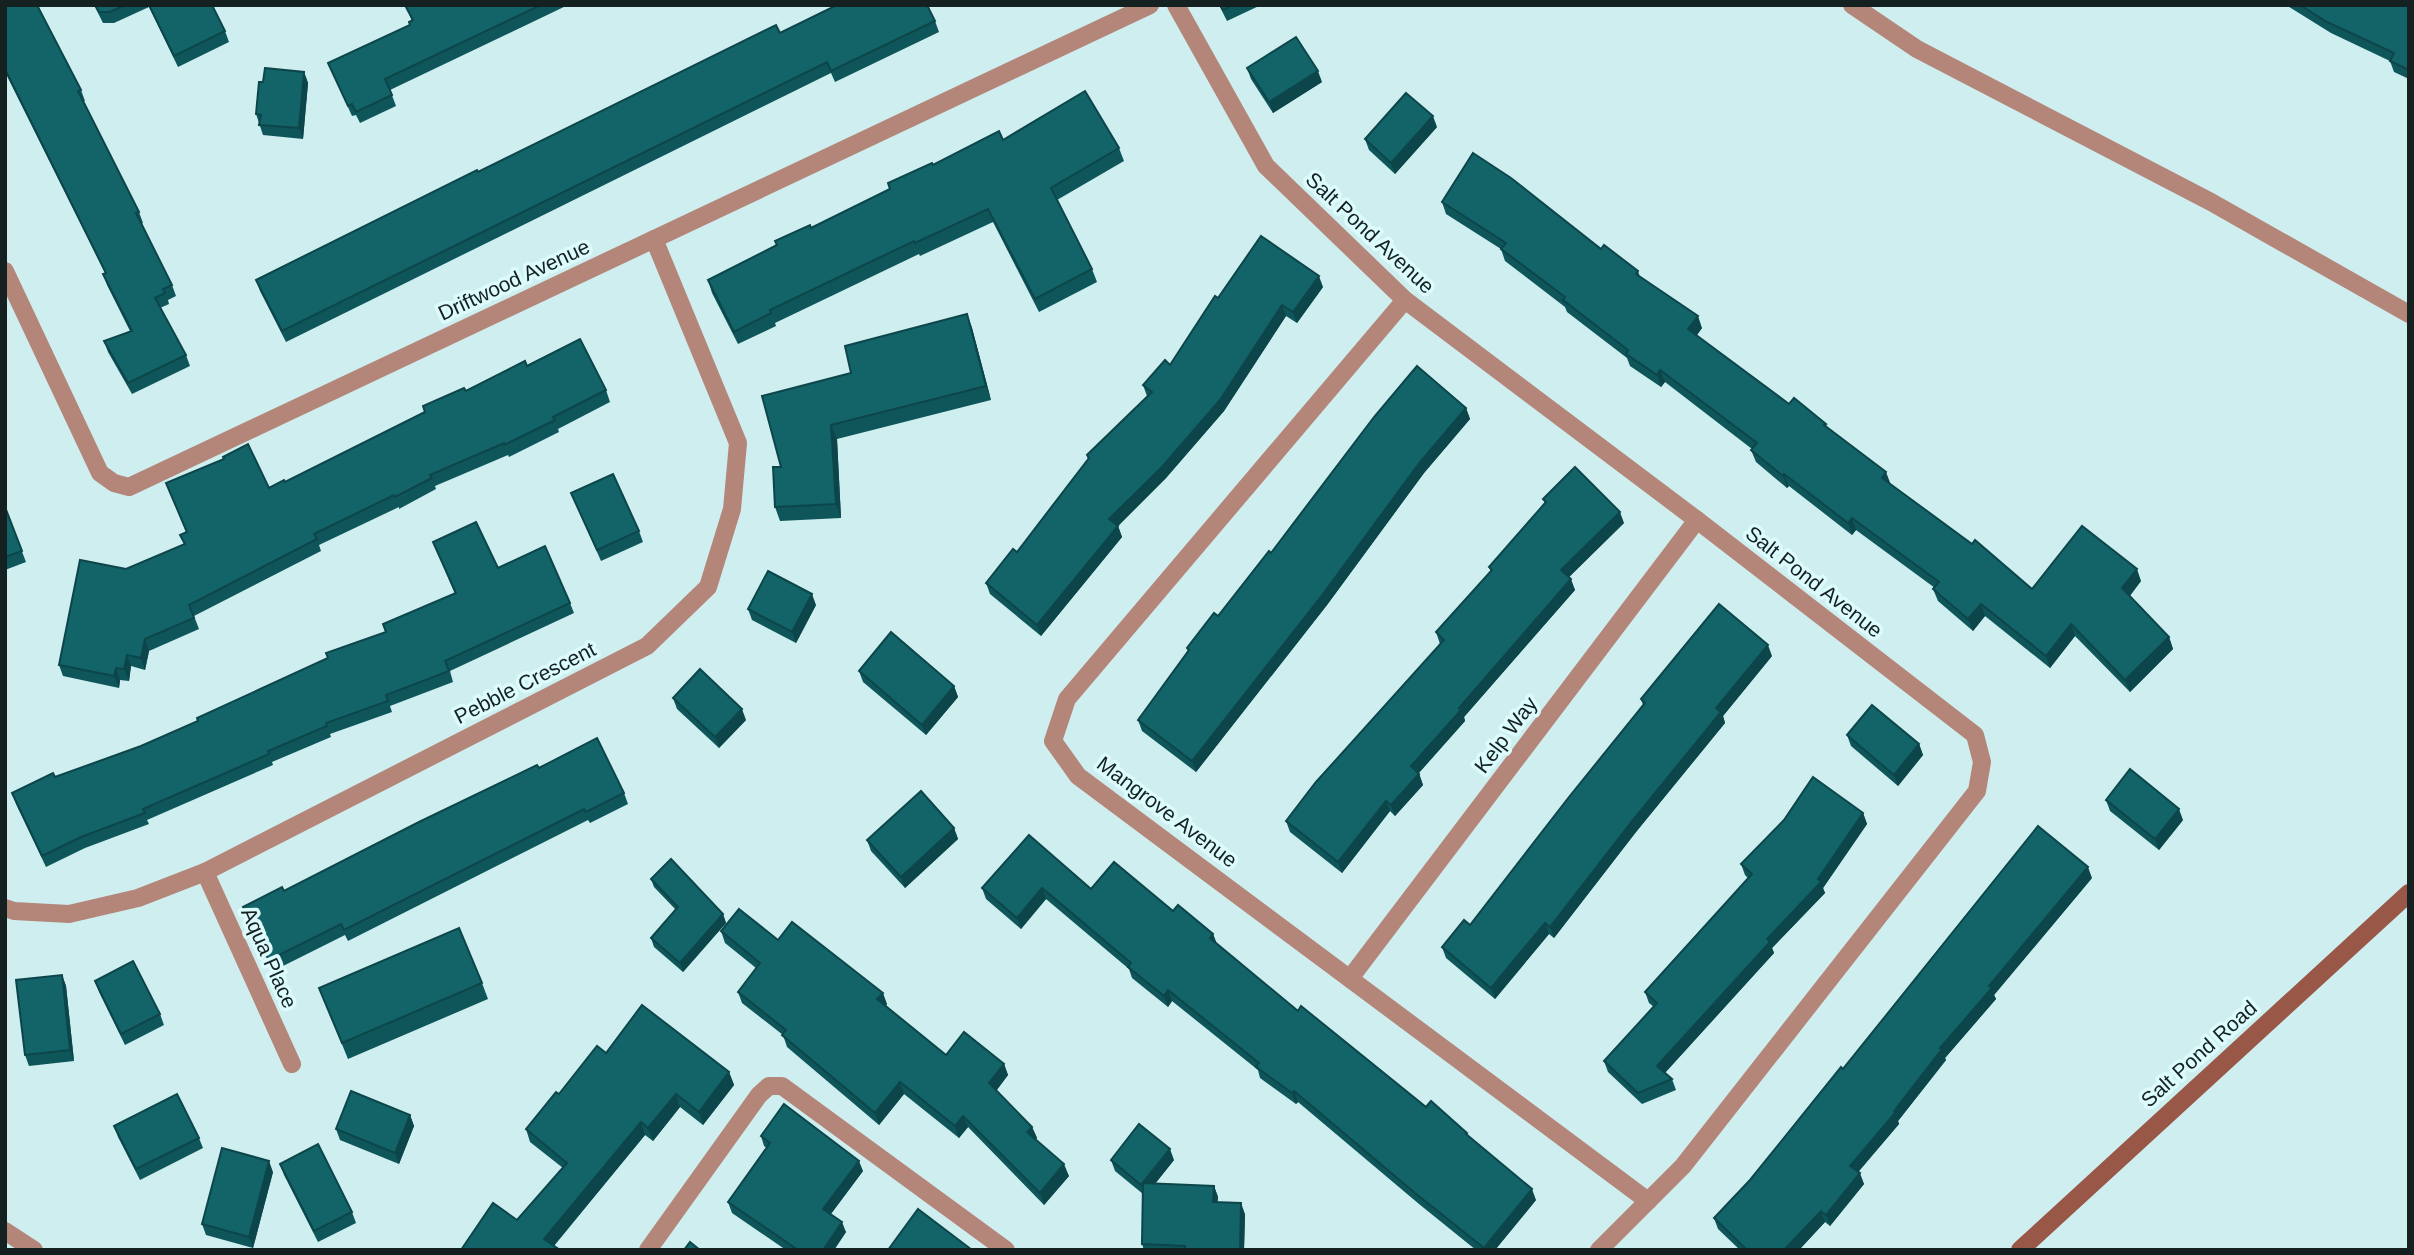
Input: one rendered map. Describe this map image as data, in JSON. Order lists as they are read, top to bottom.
{
  "streets": {
    "street": [
      "Salt Pond Avenue",
      "Driftwood Avenue",
      "Pebble Crescent",
      "Kelp Way",
      "Mangrove Avenue",
      "Aqua Place",
      "Salt Pond Road"
    ]
  },
  "crossings": [
    ["Salt Pond Avenue", "Kelp Way"],
    ["Salt Pond Avenue", "Mangrove Avenue"],
    ["Driftwood Avenue", "Pebble Crescent"],
    ["Pebble Crescent", "Aqua Place"],
    ["Kelp Way", "Mangrove Avenue"]
  ]
}
